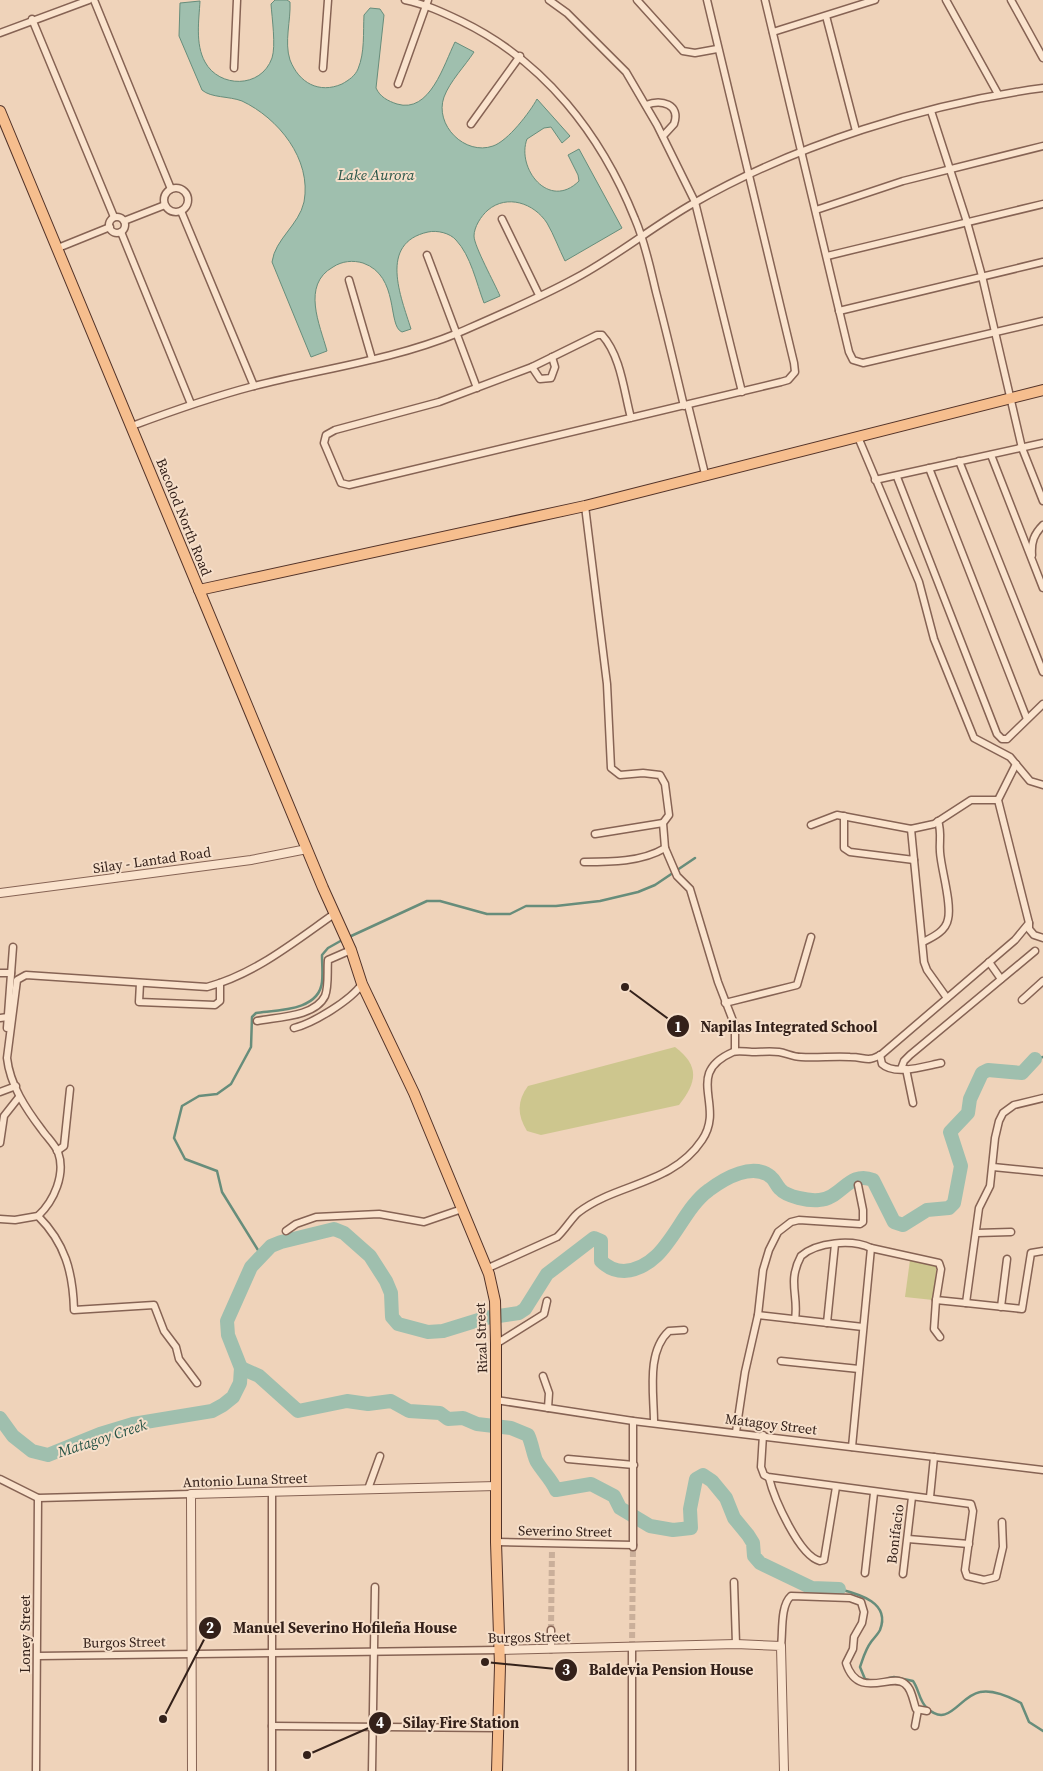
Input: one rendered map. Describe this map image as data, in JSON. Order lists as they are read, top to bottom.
{
  "streets": {
    "main road": ["Bacolod North Road", "Rizal Street"],
    "street": [
      "Silay - Lantad Road",
      "Matagoy Street",
      "Antonio Luna Street",
      "Severino Street",
      "Bonifacio",
      "Loney Street",
      "Burgos Street"
    ]
  },
  "crossings": [
    ["Bacolod North Road", "Silay - Lantad Road"],
    ["Bacolod North Road", "Rizal Street"],
    ["Rizal Street", "Matagoy Street"],
    ["Rizal Street", "Antonio Luna Street"],
    ["Rizal Street", "Severino Street"],
    ["Rizal Street", "Burgos Street"],
    ["Antonio Luna Street", "Loney Street"],
    ["Loney Street", "Burgos Street"]
  ],
  "water": ["Lake Aurora", "Matagoy Creek"],
  "places": [
    "Napilas Integrated School",
    "Baldevia Pension House",
    "Manuel Severino Hofileña House",
    "Silay Fire Station"
  ]
}
